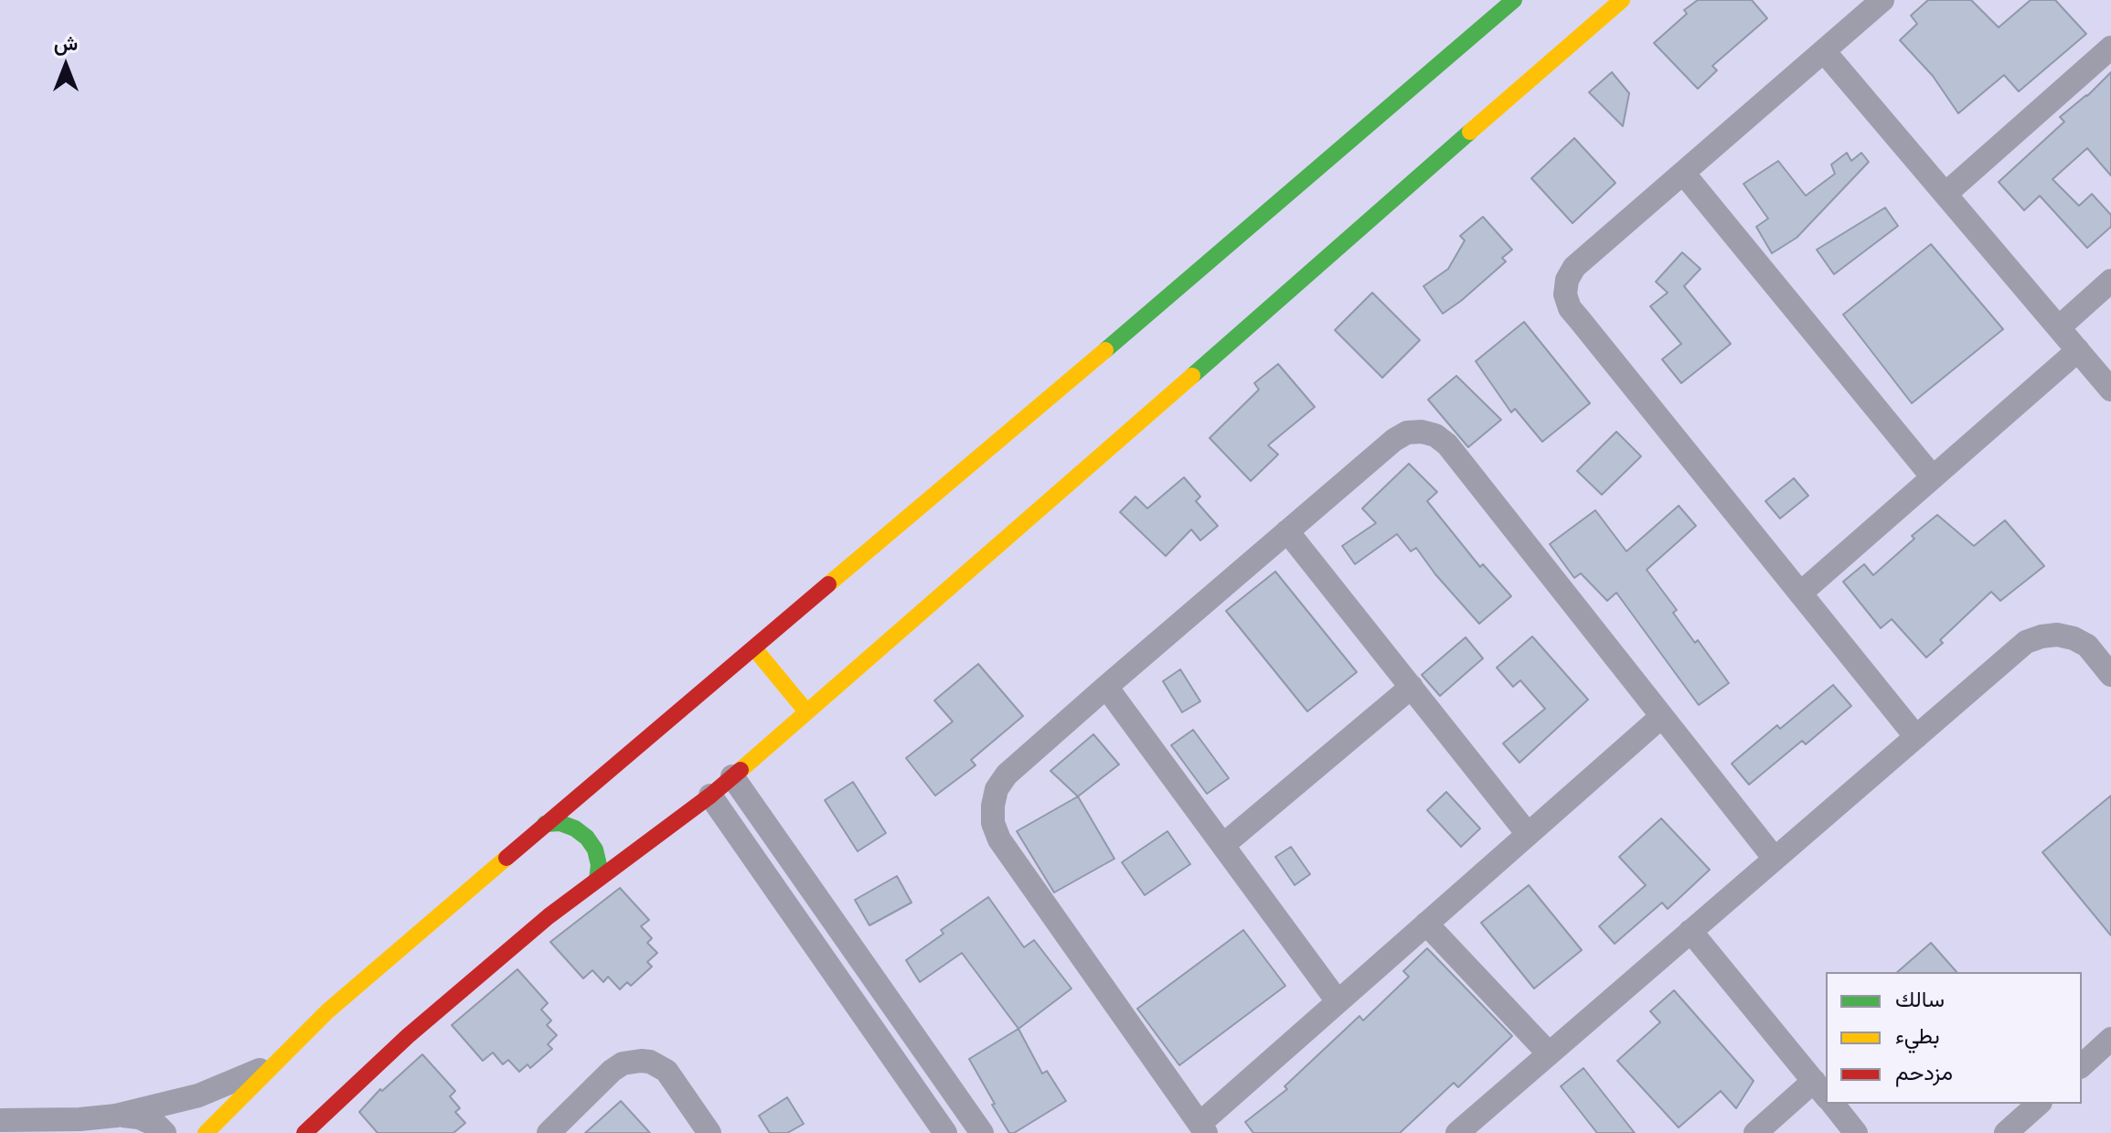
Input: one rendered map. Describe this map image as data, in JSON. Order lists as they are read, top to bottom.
{
  "legend": ["سالك", "بطيء", "مزدحم"],
  "north": "top"
}
